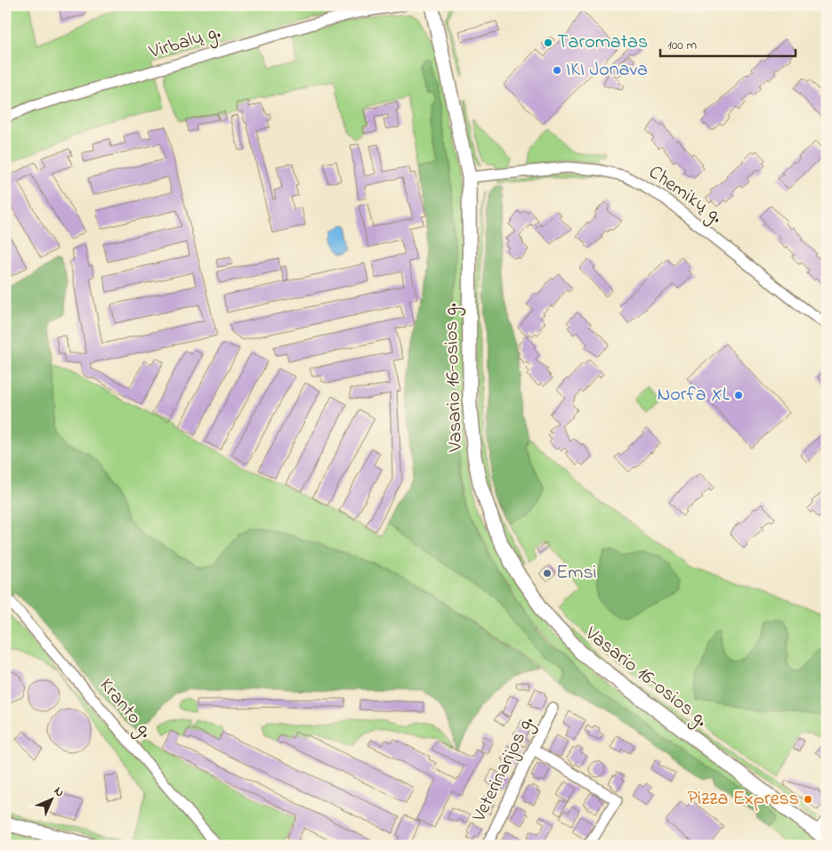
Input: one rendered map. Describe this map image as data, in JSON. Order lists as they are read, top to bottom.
{
  "streets": {
    "main road": ["Vasario 16-osios g."],
    "street": [
      "Virbalų g.",
      "Chemikų g.",
      "Kranto g.",
      "Veterinarijos g."
    ]
  },
  "crossings": [
    ["Chemikų g.", "Vasario 16-osios g."]
  ],
  "places": [
    "Taromatas",
    "IKI Jonava",
    "Norfa XL",
    "Emsi",
    "Pizza Express"
  ],
  "scale_bar": "100 m",
  "north": "top right"
}
